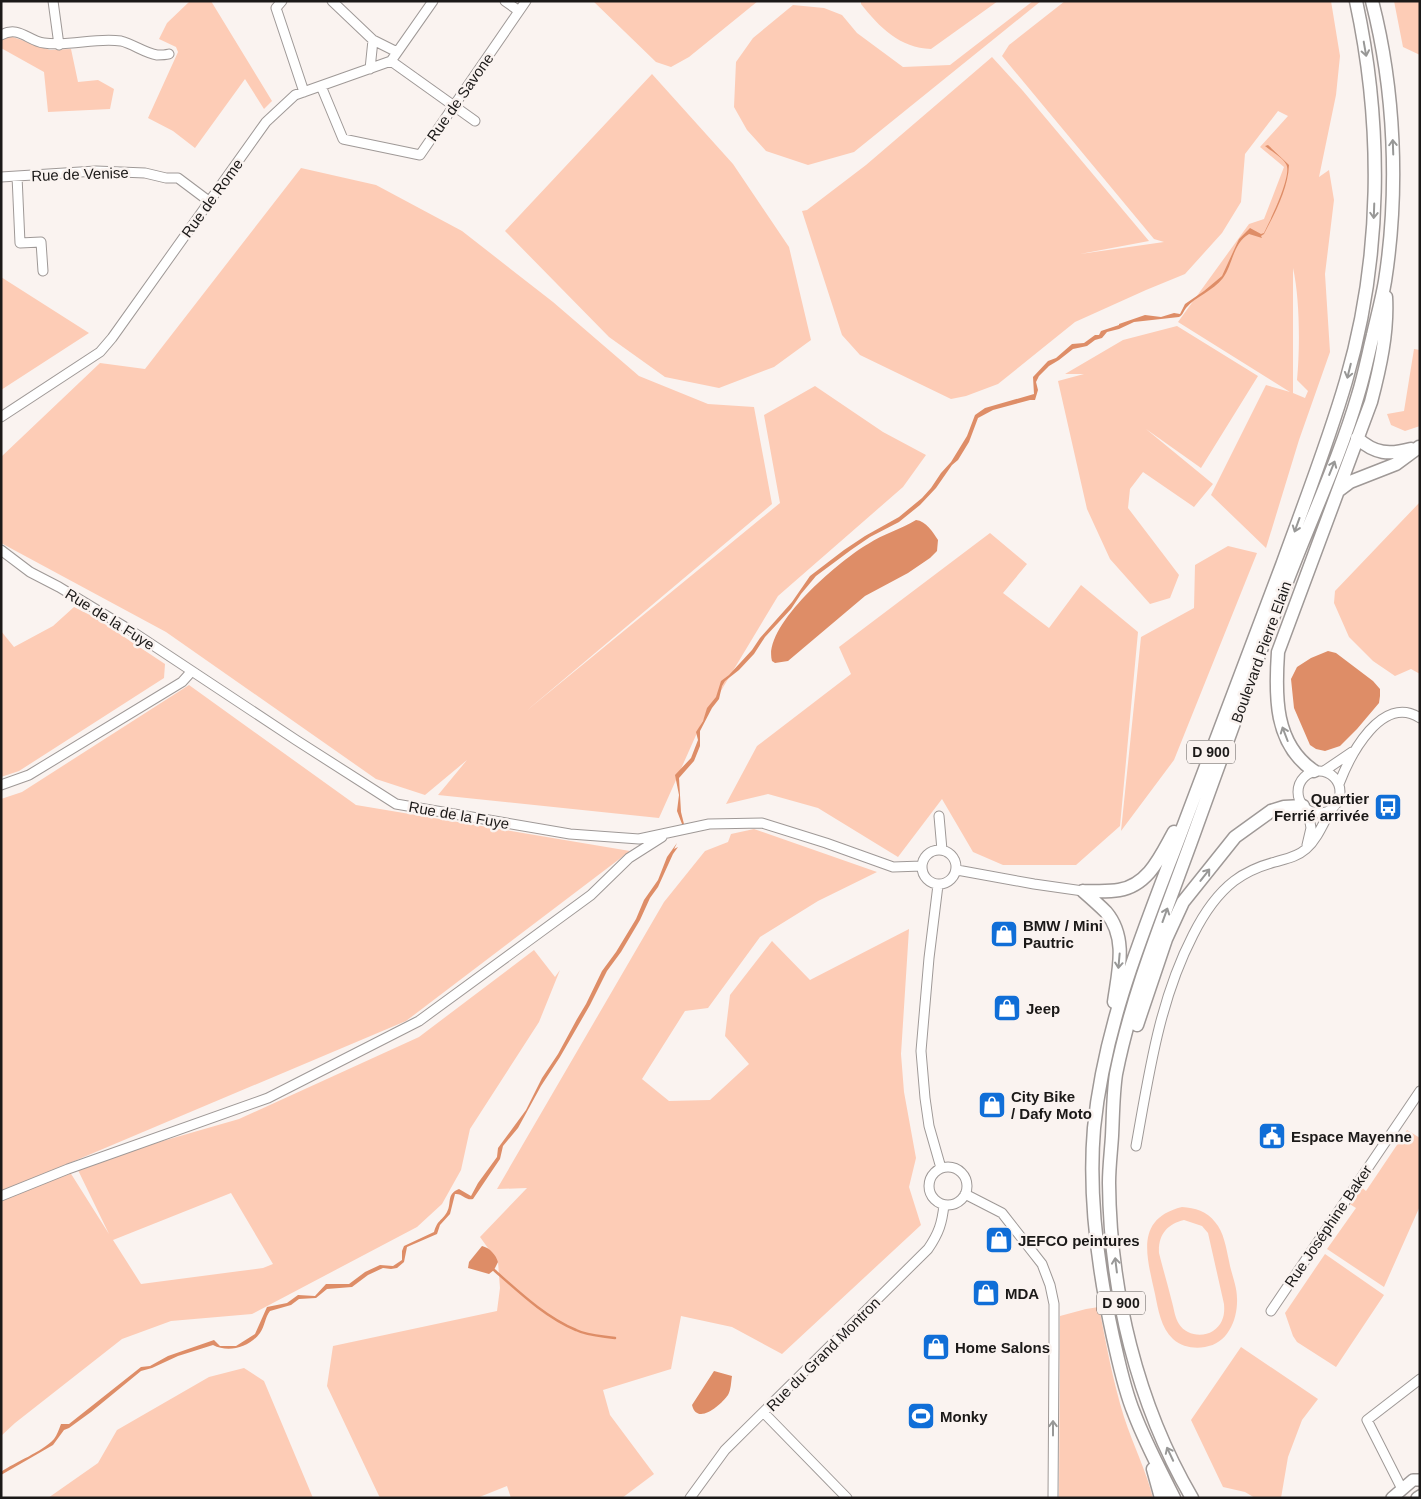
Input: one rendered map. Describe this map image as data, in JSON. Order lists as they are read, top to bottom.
{
  "streets": {
    "main road": ["Boulevard Pierre Elain", "D 900"],
    "street": [
      "Rue de Savone",
      "Rue de Venise",
      "Rue de Rome",
      "Rue de la Fuye",
      "Rue Joséphine Baker",
      "Rue du Grand Montron"
    ]
  },
  "crossings": [
    ["Rue de Savone", "Rue de Rome"],
    ["Rue de Venise", "Rue de Rome"],
    ["Boulevard Pierre Elain", "D 900"]
  ],
  "places": {
    "bus stop": ["Quartier Ferrié arrivée"],
    "shop": [
      "BMW / Mini Pautric",
      "Jeep",
      "City Bike / Dafy Moto",
      "JEFCO peintures",
      "MDA",
      "Home Salons"
    ],
    "public building": ["Espace Mayenne"],
    "sports": ["Monky"]
  }
}
